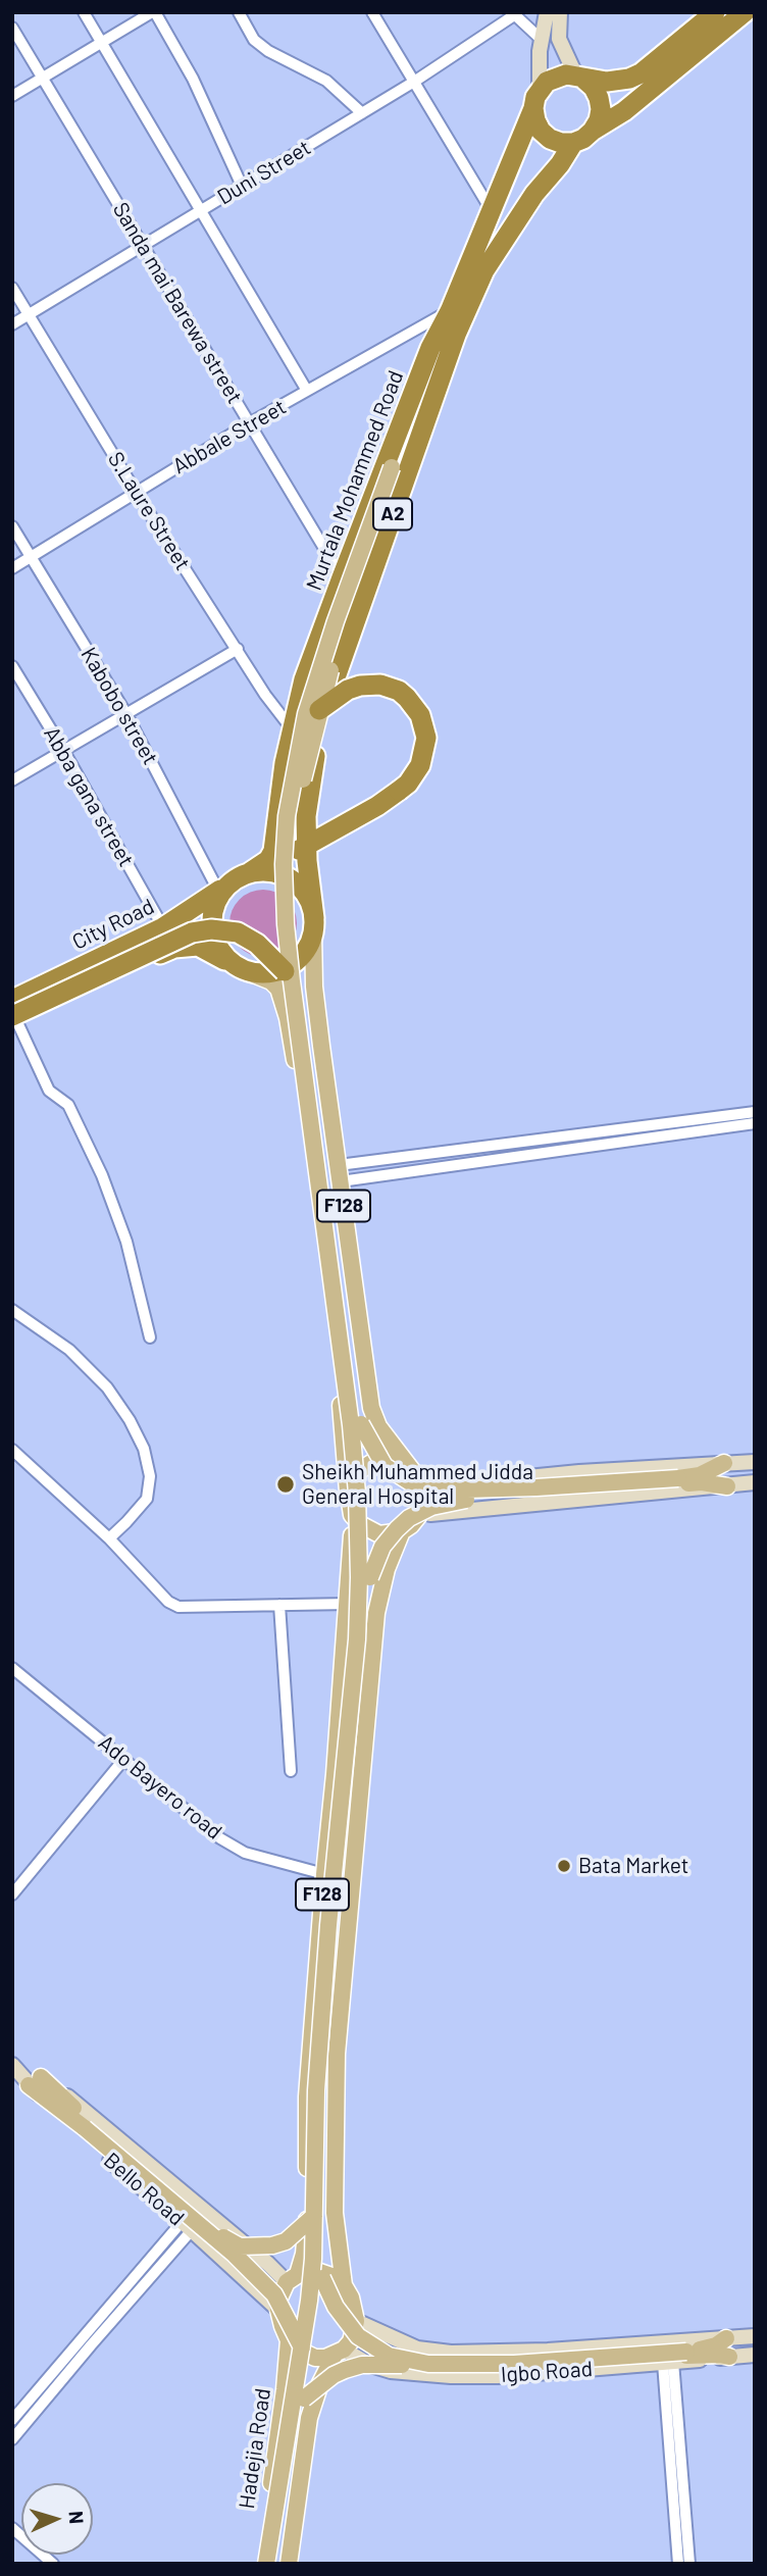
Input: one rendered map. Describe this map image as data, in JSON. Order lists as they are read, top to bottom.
{
  "streets": {
    "highway": ["Murtala Mohammed Road", "A2", "City Road"],
    "main road": ["F128", "Hadejia Road"],
    "street": [
      "Duni Street",
      "Sanda mai Barewa street",
      "Abbale Street",
      "S.Laure Street",
      "Kabobo street",
      "Abba gana street",
      "Ado Bayero road",
      "Bello Road",
      "Igbo Road"
    ]
  },
  "crossings": [
    ["Duni Street", "Sanda mai Barewa street"],
    ["Duni Street", "S.Laure Street"],
    ["Sanda mai Barewa street", "Abbale Street"],
    ["Sanda mai Barewa street", "Murtala Mohammed Road"],
    ["Abbale Street", "Murtala Mohammed Road"],
    ["Abbale Street", "S.Laure Street"],
    ["Abbale Street", "Kabobo street"],
    ["Murtala Mohammed Road", "S.Laure Street"],
    ["Murtala Mohammed Road", "A2"],
    ["Murtala Mohammed Road", "Kabobo street"],
    ["Murtala Mohammed Road", "City Road"],
    ["Murtala Mohammed Road", "F128"],
    ["A2", "Kabobo street"],
    ["A2", "City Road"],
    ["A2", "F128"],
    ["Kabobo street", "City Road"],
    ["Kabobo street", "F128"],
    ["Abba gana street", "City Road"],
    ["City Road", "F128"],
    ["F128", "Ado Bayero road"],
    ["F128", "Bello Road"],
    ["F128", "Igbo Road"]
  ],
  "places": ["Sheikh Muhammed Jidda General Hospital", "Bata Market"],
  "north": "right"
}
